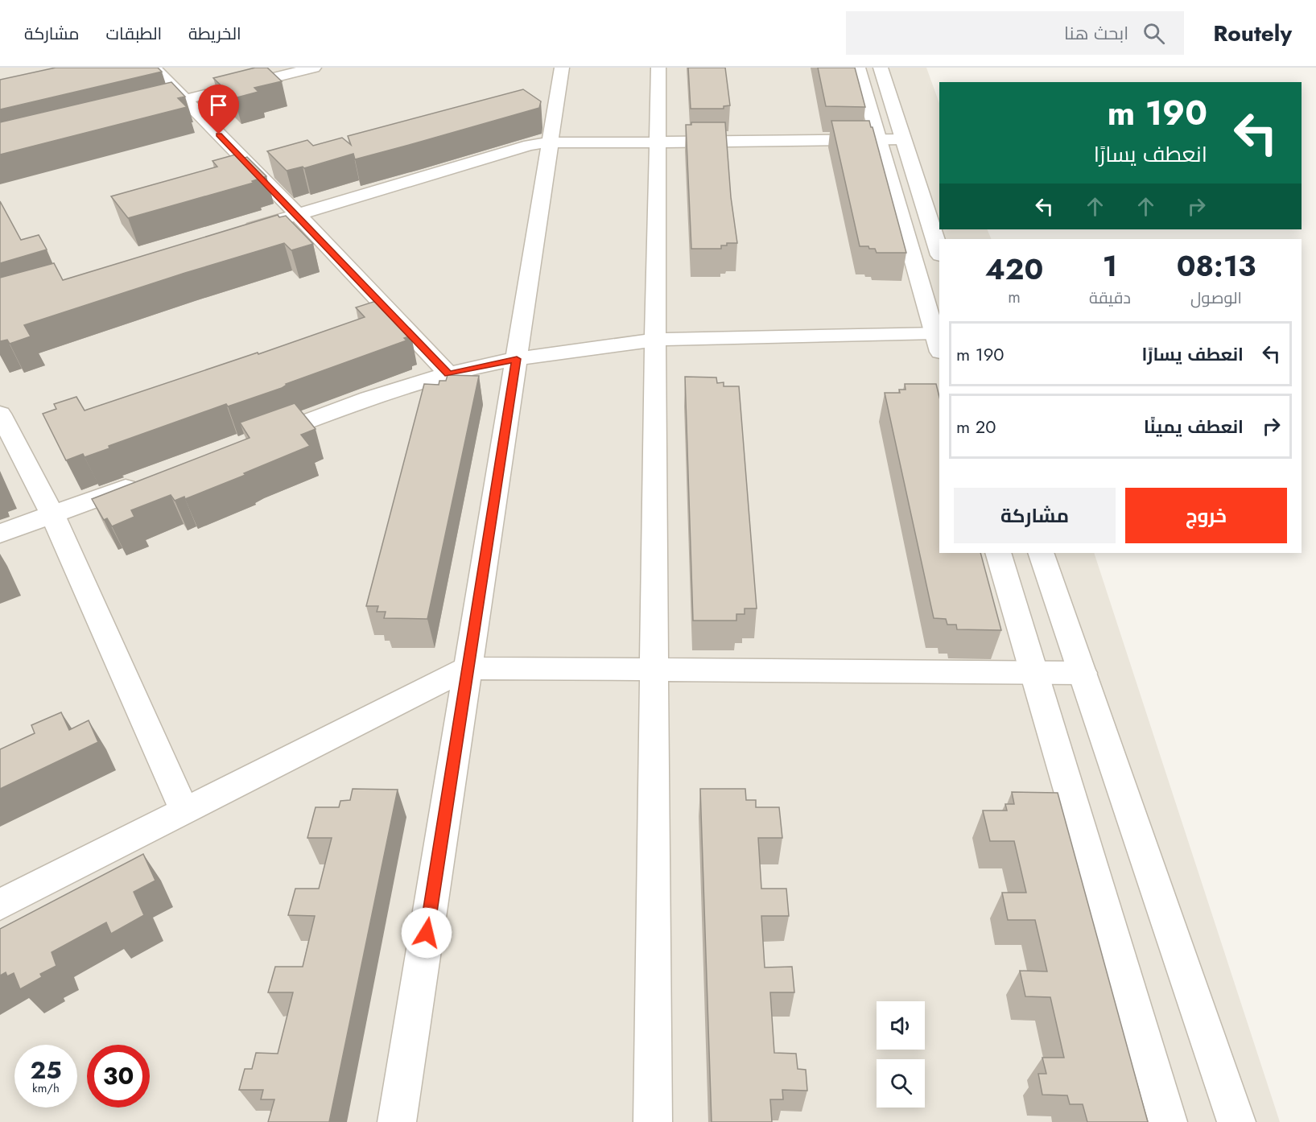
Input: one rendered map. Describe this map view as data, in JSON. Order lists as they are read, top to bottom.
{
  "page": {
    "header": "Routely",
    "search": "ابحث هنا",
    "nav": ["الخريطة", "الطبقات", "مشاركة"],
    "turn": ["190 m", "انعطف يسارًا"],
    "eta": [
      "08:13",
      "الوصول",
      "1",
      "دقيقة",
      "420",
      "m"
    ],
    "list": [
      {
        "name": "انعطف يسارًا",
        "value": "190 m"
      },
      {
        "name": "انعطف يمينًا",
        "value": "20 m"
      }
    ],
    "buttons": ["خروج", "مشاركة"],
    "speed": "25 km/h",
    "limit": "30"
  }
}
